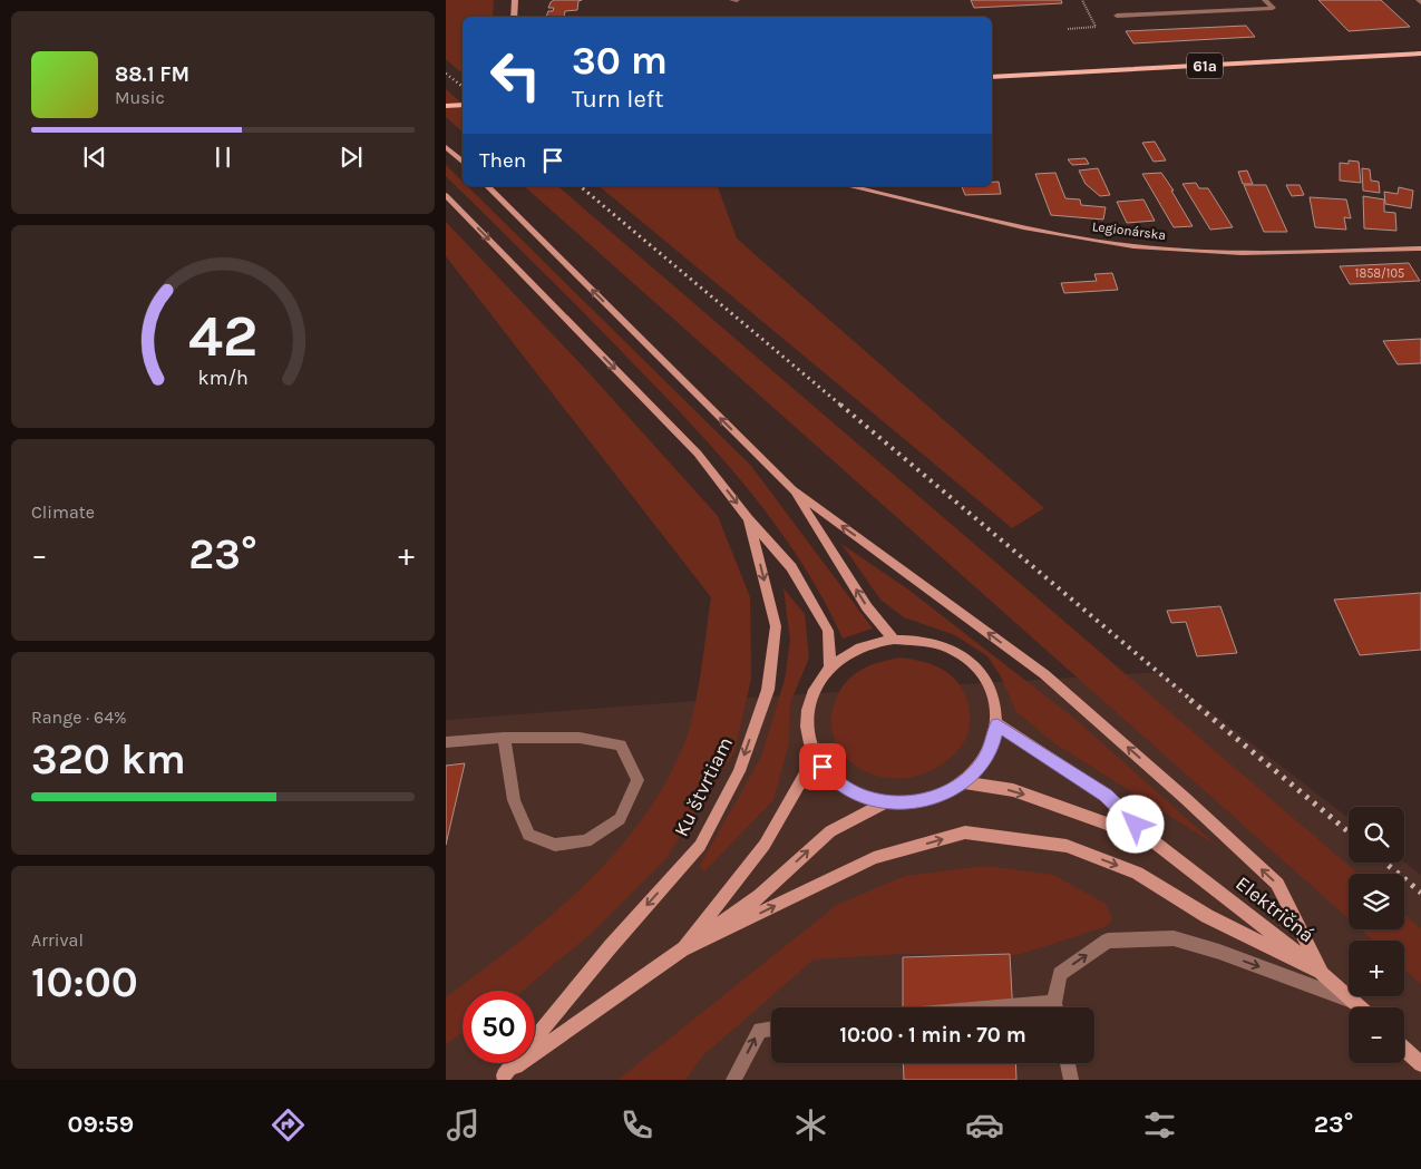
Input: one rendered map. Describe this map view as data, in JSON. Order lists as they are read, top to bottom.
{
  "streets": {
    "main road": [
      "61a",
      "Legionárska",
      "Ku štvrtiam",
      "Električná"
    ]
  },
  "crossings": [
    ["Ku štvrtiam", "Električná"]
  ],
  "house_numbers": ["1858/105"],
  "page": {
    "turn": ["30 m", "Turn left"],
    "song": ["88.1 FM", "Music"],
    "then": "Then",
    "tile": [
      "Climate",
      ["Range · 64%", "320 km"],
      ["Arrival", "10:00"]
    ],
    "heat": ["−", "23°", "+"],
    "map_buttons": ["+", "−"],
    "limit": "50",
    "trip": "10:00 · 1 min · 70 m",
    "tabs": ["09:59", "23°"],
    "gauge": ["42", "km/h"]
  }
}
